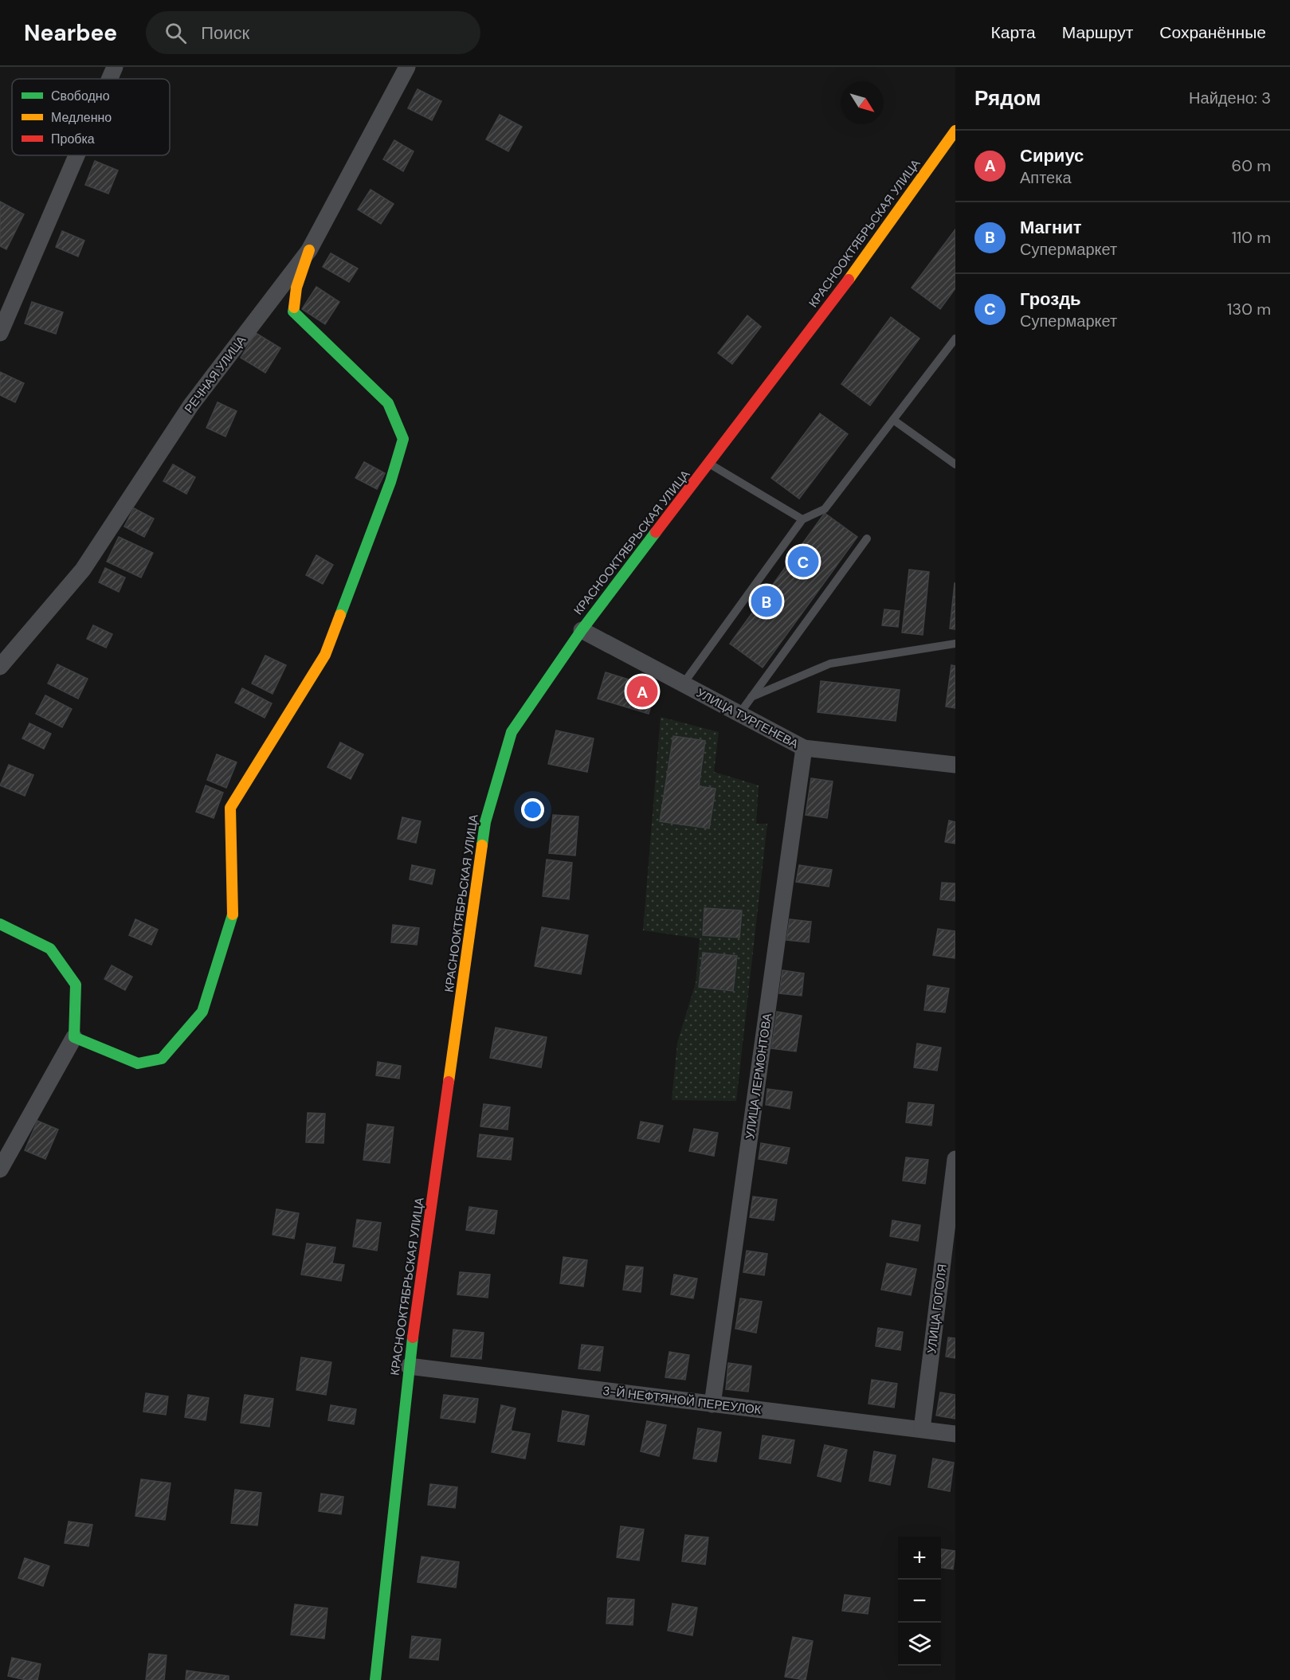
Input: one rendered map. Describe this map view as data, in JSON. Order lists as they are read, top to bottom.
{
  "streets": {
    "street": [
      "КРАСНООКТЯБРЬСКАЯ УЛИЦА",
      "РЕЧНАЯ УЛИЦА",
      "УЛИЦА ТУРГЕНЕВА",
      "УЛИЦА ЛЕРМОНТОВА",
      "УЛИЦА ГОГОЛЯ",
      "3-Й НЕФТЯНОЙ ПЕРЕУЛОК"
    ]
  },
  "crossings": [
    ["КРАСНООКТЯБРЬСКАЯ УЛИЦА", "УЛИЦА ТУРГЕНЕВА"],
    ["КРАСНООКТЯБРЬСКАЯ УЛИЦА", "3-Й НЕФТЯНОЙ ПЕРЕУЛОК"],
    ["УЛИЦА ТУРГЕНЕВА", "УЛИЦА ЛЕРМОНТОВА"],
    ["УЛИЦА ЛЕРМОНТОВА", "3-Й НЕФТЯНОЙ ПЕРЕУЛОК"],
    ["УЛИЦА ГОГОЛЯ", "3-Й НЕФТЯНОЙ ПЕРЕУЛОК"]
  ],
  "legend": ["Свободно", "Медленно", "Пробка"],
  "north": "bottom right",
  "page": {
    "header": "Nearbee",
    "search": "Поиск",
    "nav": ["Карта", "Маршрут", "Сохранённые"],
    "heading": ["Рядом", "Найдено: 3"],
    "list": [
      {
        "mark": "A",
        "name": "Сириус",
        "note": "Аптека",
        "value": "60 m"
      },
      {
        "mark": "B",
        "name": "Магнит",
        "note": "Супермаркет",
        "value": "110 m"
      },
      {
        "mark": "C",
        "name": "Гроздь",
        "note": "Супермаркет",
        "value": "130 m"
      }
    ],
    "pins": ["C", "B", "A"],
    "map_buttons": ["+", "−"]
  }
}
